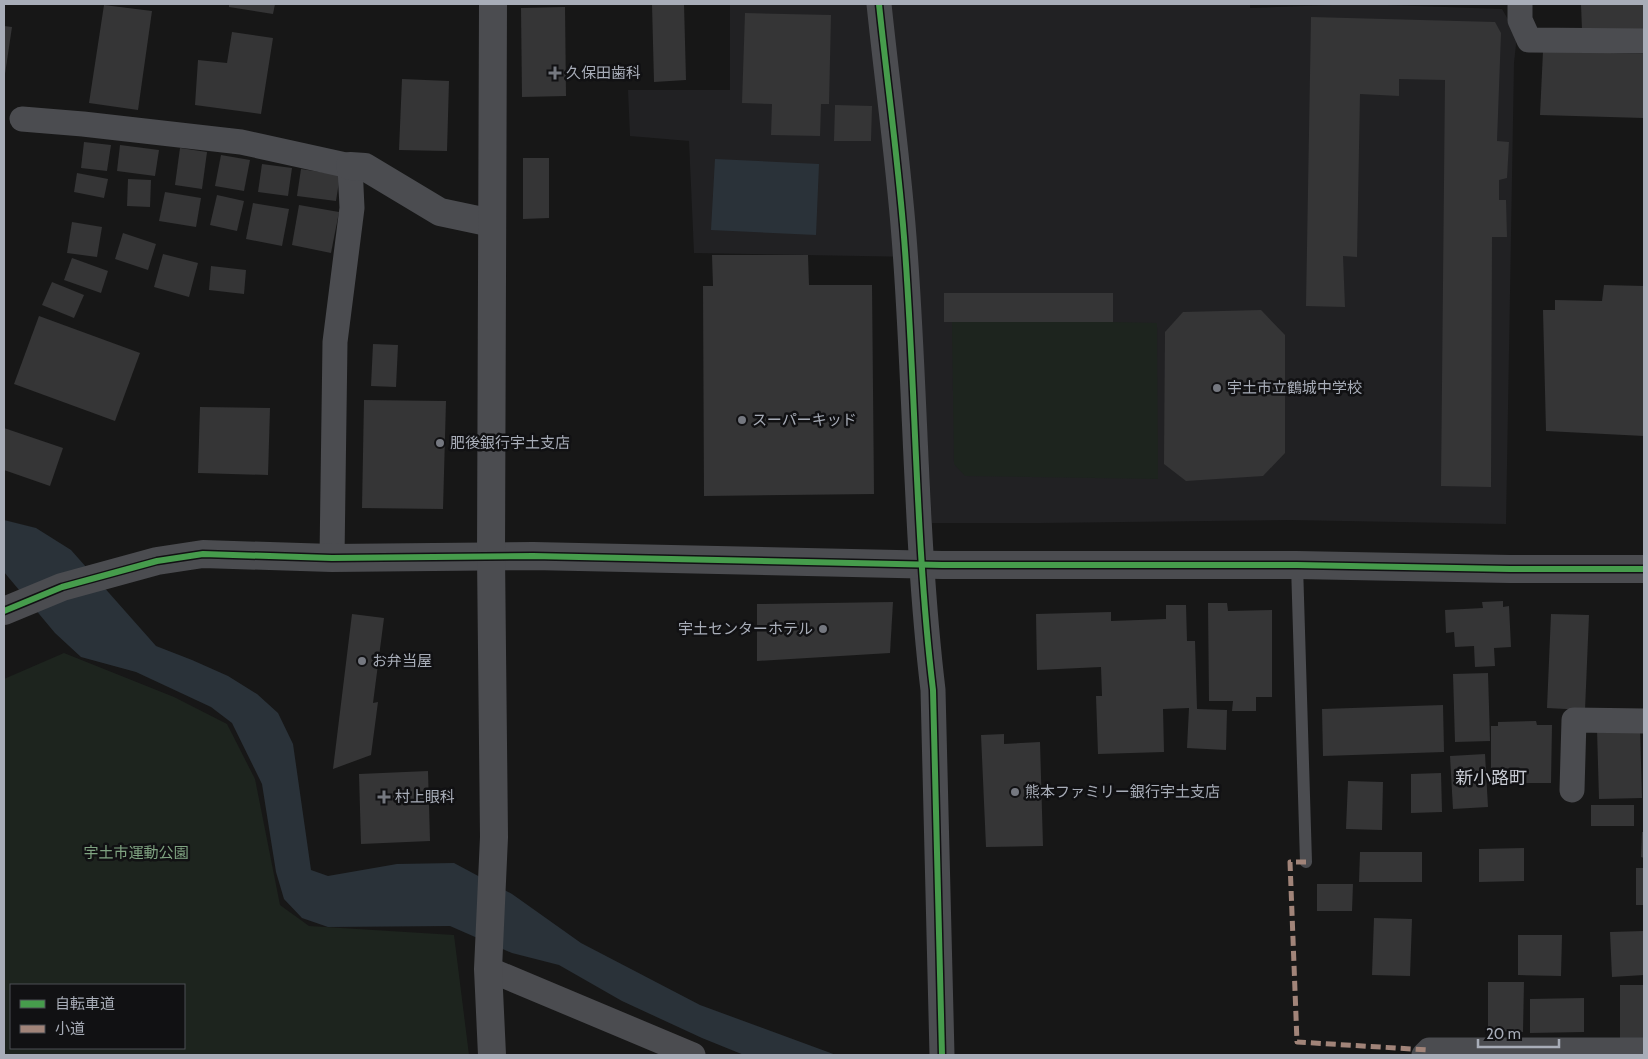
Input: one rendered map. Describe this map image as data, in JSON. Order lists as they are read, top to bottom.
{
  "districts": ["新小路町"],
  "parks": ["宇土市運動公園"],
  "places": {
    "health": ["久保田歯科", "村上眼科"],
    "other": [
      "宇土市立鶴城中学校",
      "スーパーキッド",
      "肥後銀行宇土支店",
      "宇土センターホテル",
      "お弁当屋",
      "熊本ファミリー銀行宇土支店"
    ]
  },
  "legend": ["自転車道", "小道"],
  "scale_bar": "20 m"
}
